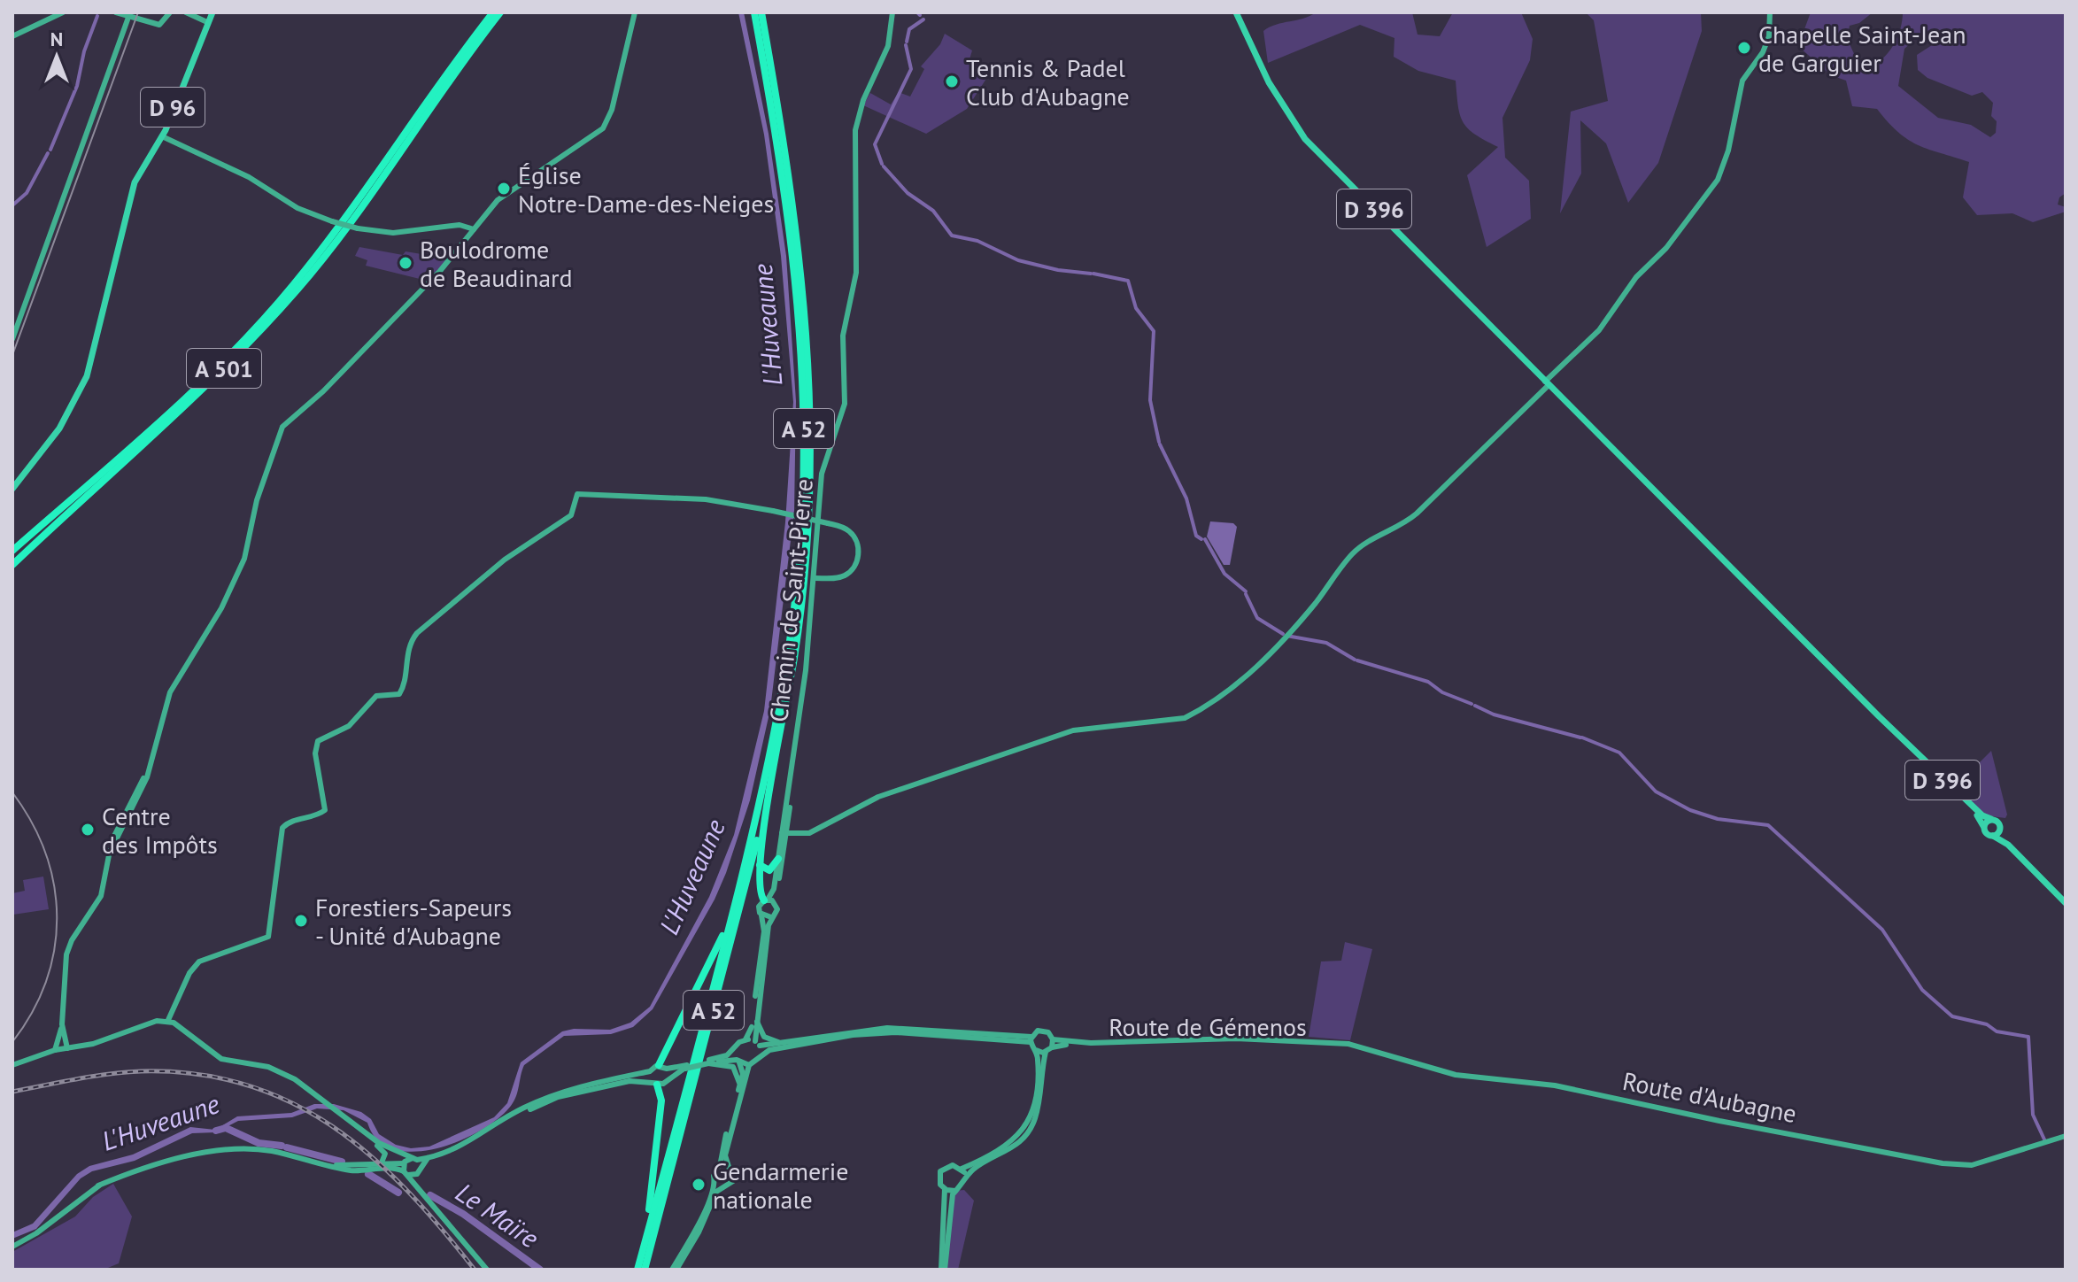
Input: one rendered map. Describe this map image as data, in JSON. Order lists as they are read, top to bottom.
{
  "streets": {
    "highway": ["A 501", "A 52"],
    "main road": ["D 96", "D 396"],
    "street": ["Chemin de Saint-Pierre", "Route de Gémenos", "Route d'Aubagne"]
  },
  "crossings": [
    ["Route de Gémenos", "Route d'Aubagne"]
  ],
  "water": ["L'Huveaune", "Le Maïre"],
  "places": [
    "Chapelle Saint-Jean de Garguier",
    "Tennis & Padel Club d'Aubagne",
    "Église Notre-Dame-des-Neiges",
    "Boulodrome de Beaudinard",
    "Centre des Impôts",
    "Forestiers-Sapeurs - Unité d'Aubagne",
    "Gendarmerie nationale"
  ],
  "north": "top"
}
